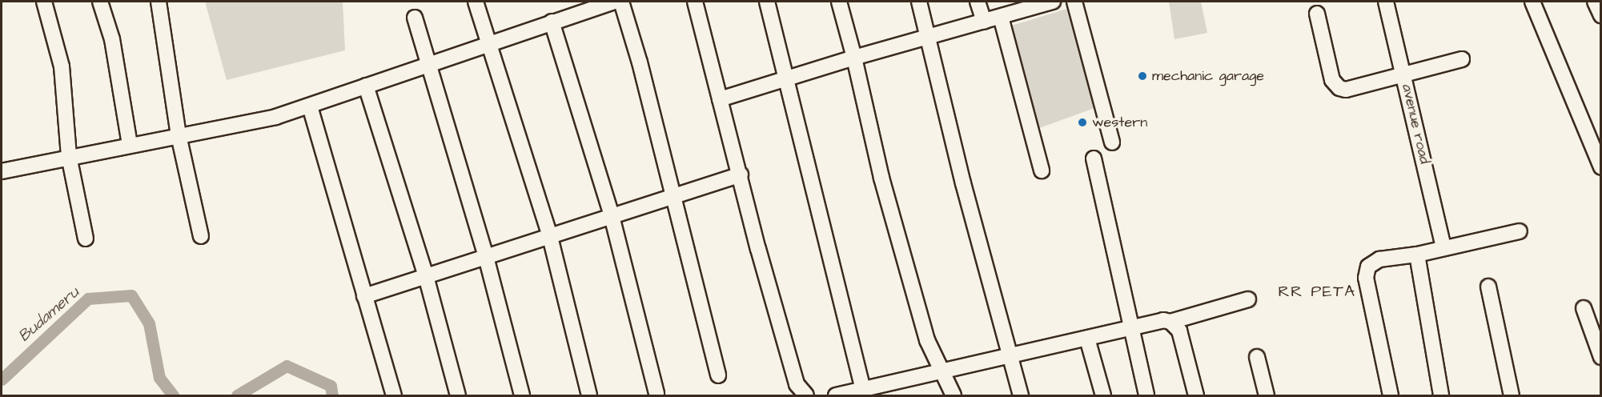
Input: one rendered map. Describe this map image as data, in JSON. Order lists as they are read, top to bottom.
{
  "streets": {
    "street": ["avenue road"]
  },
  "districts": ["RR PETA"],
  "water": ["Budameru"],
  "places": ["mechanic garage", "western"]
}
